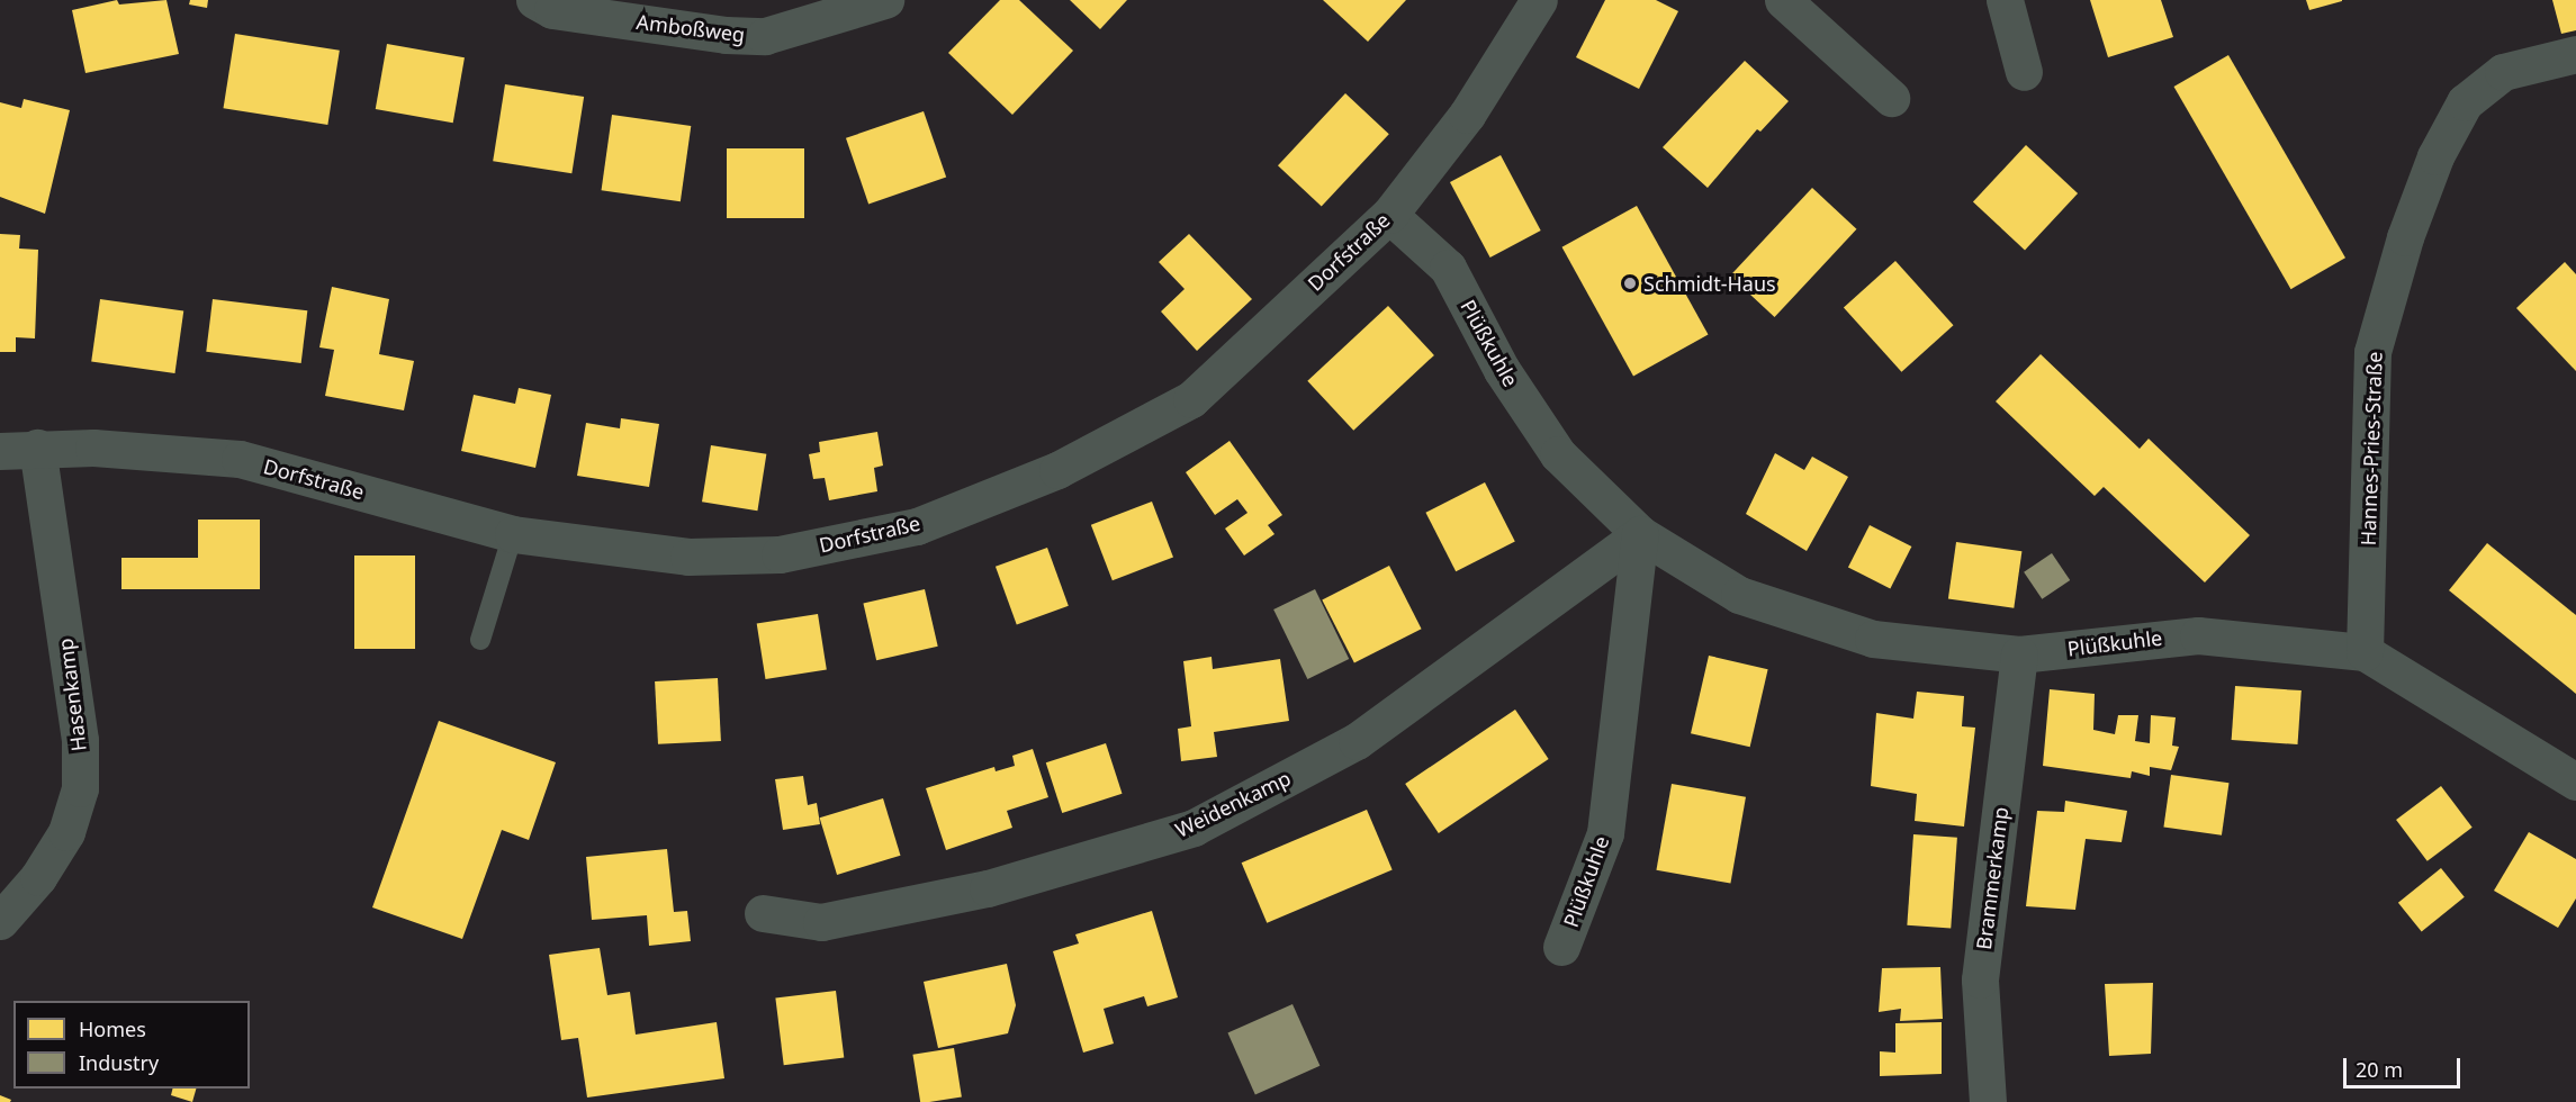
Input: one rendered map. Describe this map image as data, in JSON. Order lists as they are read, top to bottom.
{
  "streets": {
    "street": [
      "Amboßweg",
      "Dorfstraße",
      "Plüßkuhle",
      "Hannes-Pries-Straße",
      "Hasenkamp",
      "Weidenkamp",
      "Brammerkamp"
    ]
  },
  "crossings": [
    ["Dorfstraße", "Plüßkuhle"],
    ["Dorfstraße", "Hasenkamp"],
    ["Plüßkuhle", "Hannes-Pries-Straße"],
    ["Plüßkuhle", "Weidenkamp"],
    ["Plüßkuhle", "Brammerkamp"]
  ],
  "places": ["Schmidt-Haus"],
  "legend": ["Homes", "Industry"],
  "scale_bar": "20 m"
}
